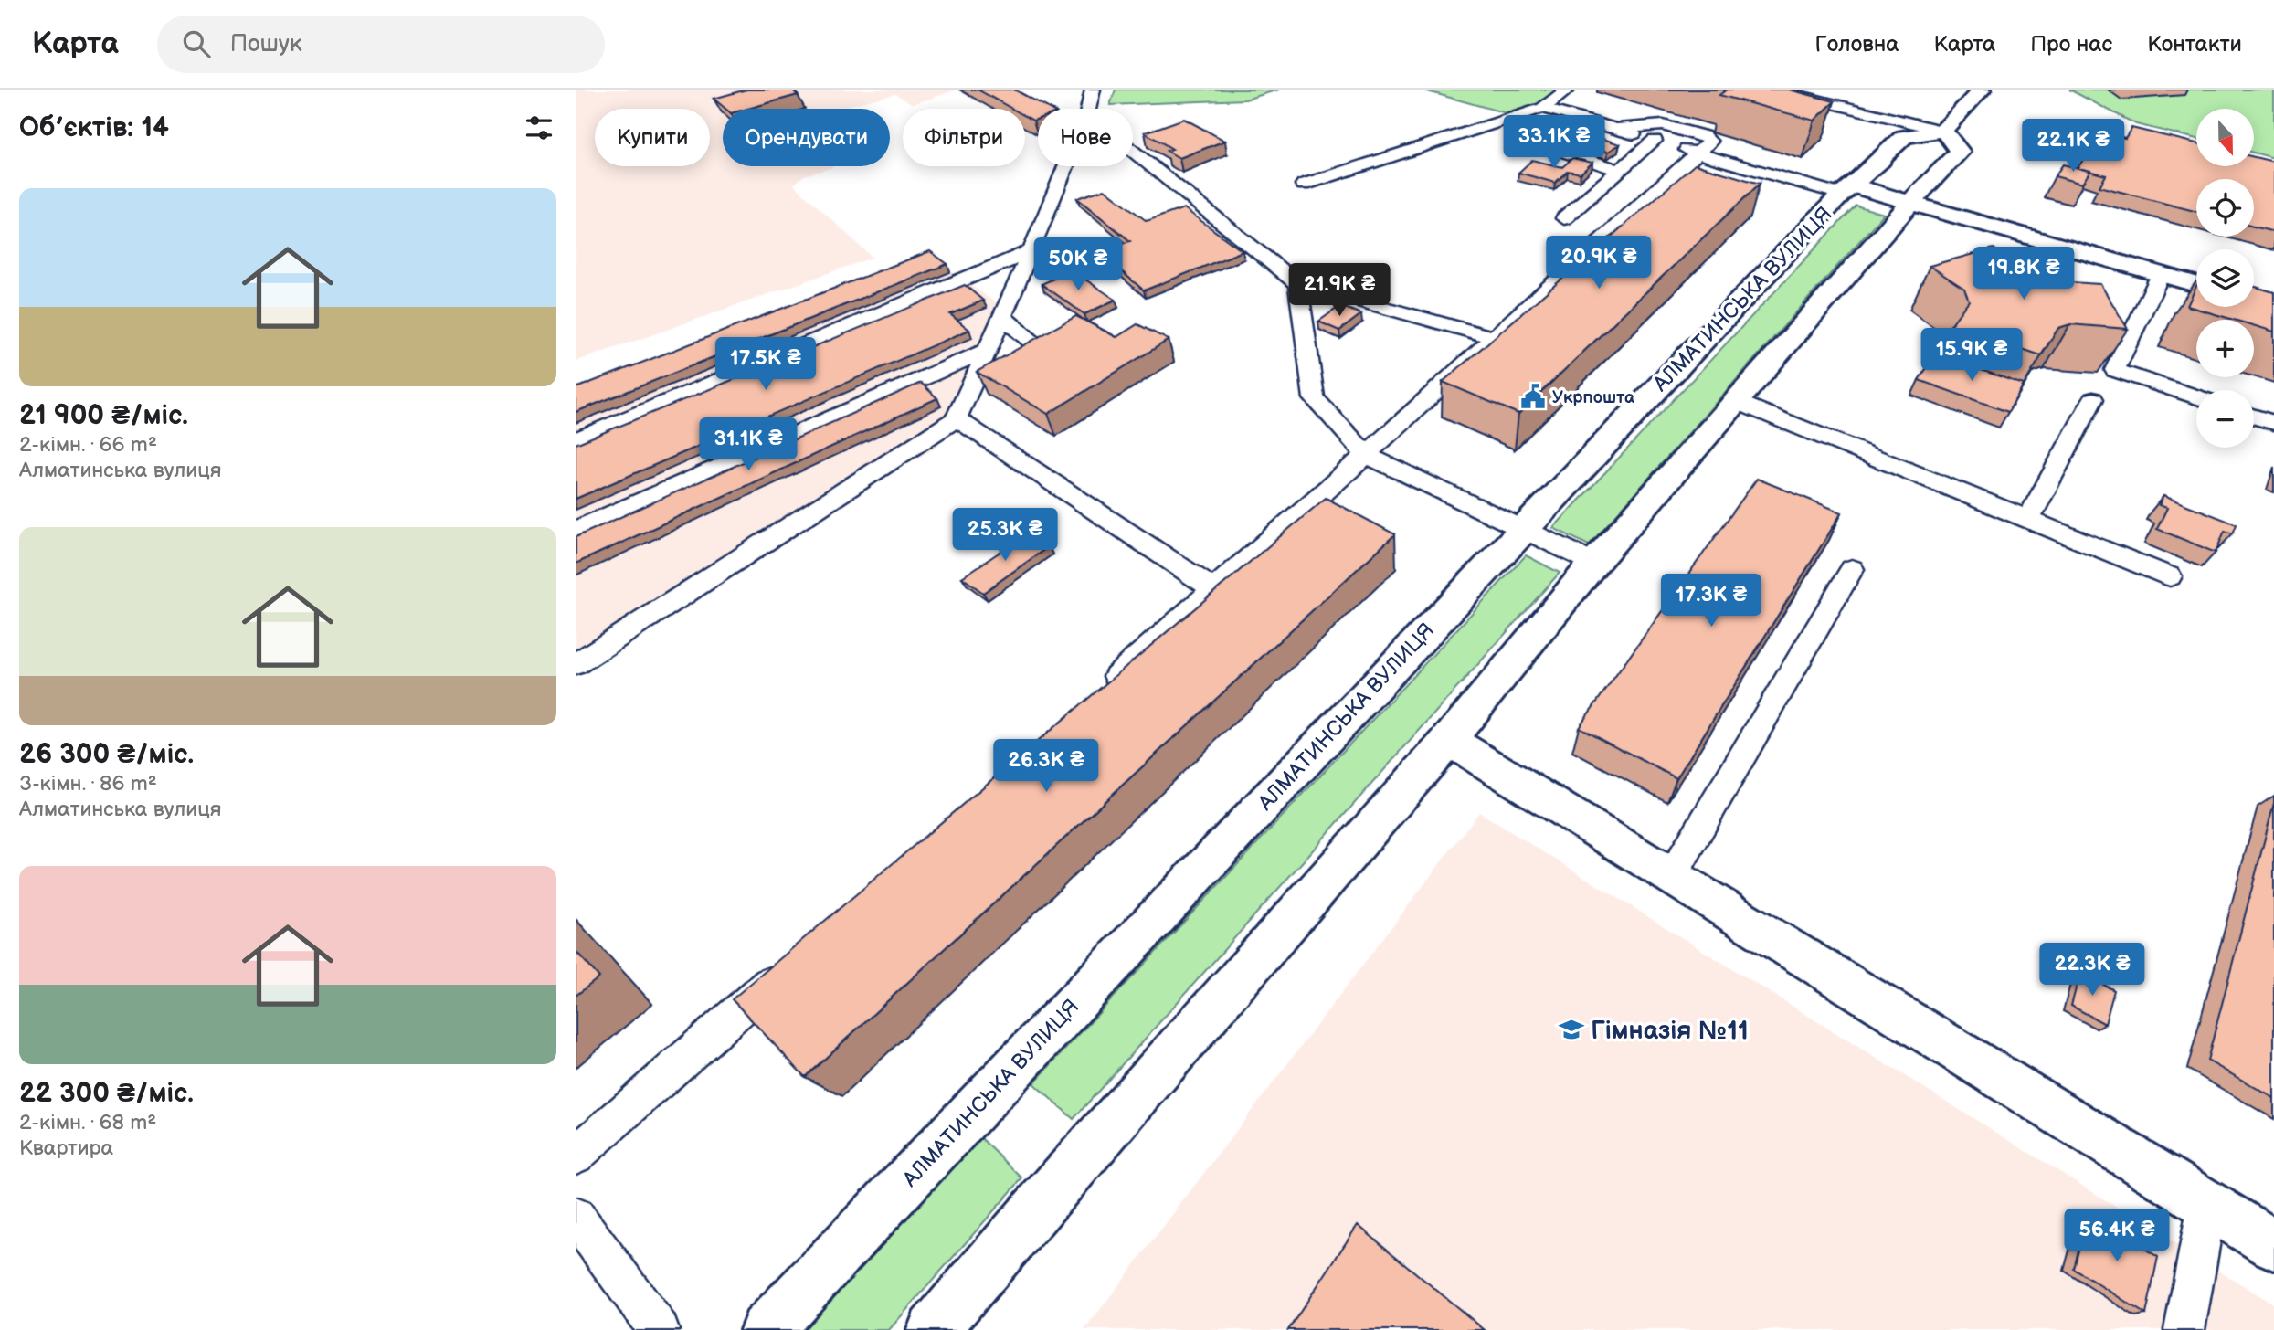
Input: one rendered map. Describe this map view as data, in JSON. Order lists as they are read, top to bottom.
{
  "streets": {
    "street": ["АЛМАТИНСЬКА ВУЛИЦЯ"]
  },
  "places": {
    "public building": ["Укрпошта"],
    "school or university": ["Гімназія №11"]
  },
  "north": "bottom",
  "page": {
    "header": "Карта",
    "search": "Пошук",
    "nav": [
      "Головна",
      "Карта",
      "Про нас",
      "Контакти"
    ],
    "heading": "Об’єктів: 14",
    "map_buttons": ["+", "−"],
    "chip": [
      "Купити",
      "Орендувати",
      "Фільтри",
      "Нове"
    ],
    "price": [
      "33.1K ₴",
      "22.1K ₴",
      "20.9K ₴",
      "50K ₴",
      "19.8K ₴",
      "21.9K ₴",
      "15.9K ₴",
      "17.5K ₴",
      "31.1K ₴",
      "25.3K ₴",
      "17.3K ₴",
      "26.3K ₴",
      "22.3K ₴",
      "56.4K ₴"
    ],
    "list": [
      {
        "name": "21 900 ₴/міс.",
        "note": "2-кімн. · 66 m² · Алматинська вулиця"
      },
      {
        "name": "26 300 ₴/міс.",
        "note": "3-кімн. · 86 m² · Алматинська вулиця"
      },
      {
        "name": "22 300 ₴/міс.",
        "note": "2-кімн. · 68 m² · Квартира"
      }
    ]
  }
}
